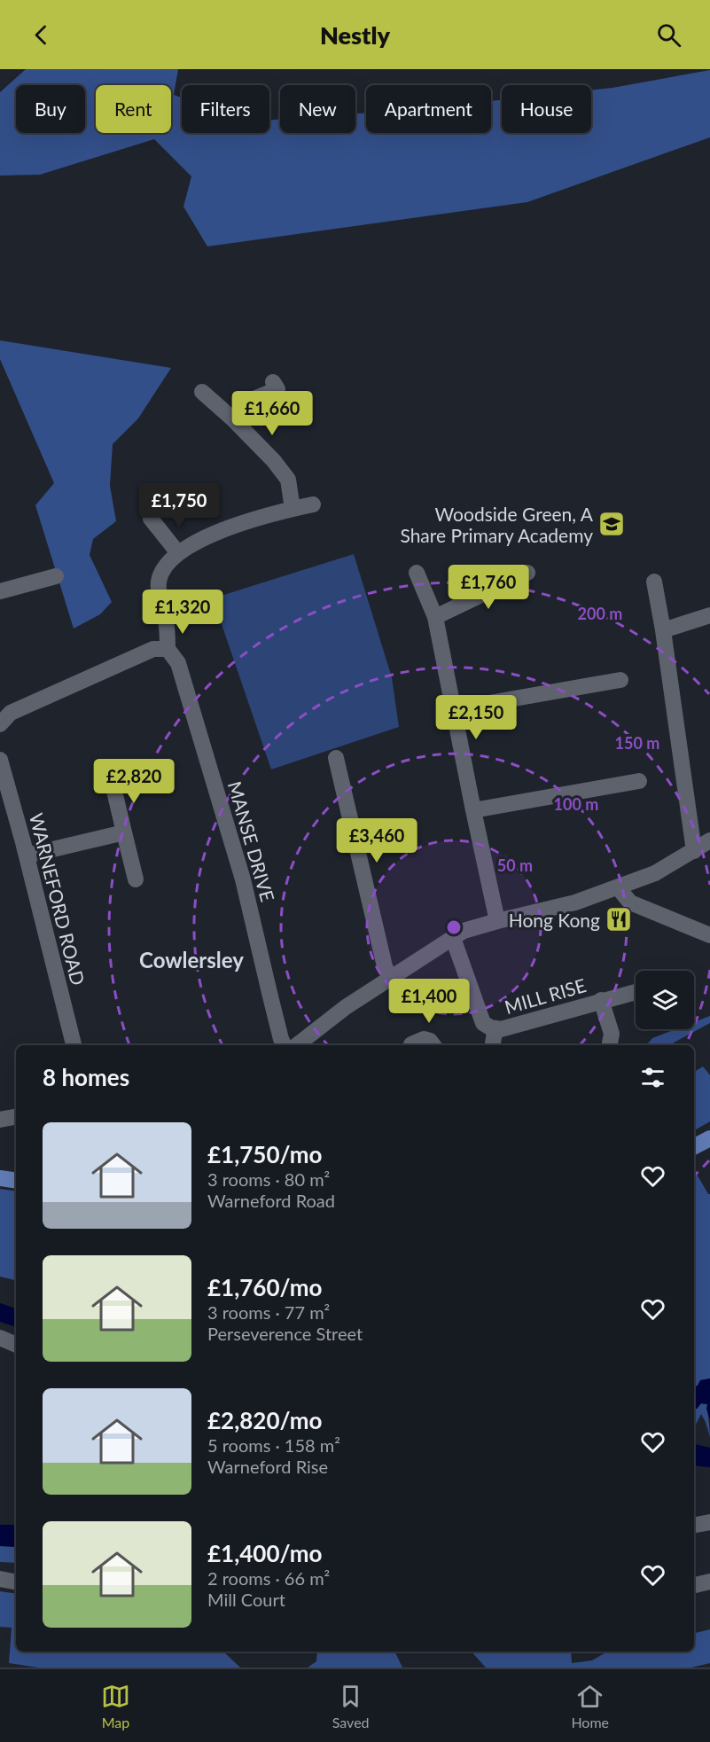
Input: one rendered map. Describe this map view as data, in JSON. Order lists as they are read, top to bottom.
{
  "streets": {
    "street": ["MANSE DRIVE", "WARNEFORD ROAD", "MILL RISE"]
  },
  "districts": ["Cowlersley"],
  "places": {
    "school or university": ["Woodside Green, A Share Primary Academy"],
    "restaurant": ["Hong Kong"]
  },
  "page": {
    "header": "Nestly",
    "chip": [
      "Buy",
      "Rent",
      "Filters",
      "New",
      "Apartment",
      "House"
    ],
    "price": [
      "£1,660",
      "£1,750",
      "£1,760",
      "£1,320",
      "£2,150",
      "£2,820",
      "£3,460",
      "£1,400"
    ],
    "heading": "8 homes",
    "list": [
      {
        "name": "£1,750/mo",
        "note": "3 rooms · 80 m² · Warneford Road"
      },
      {
        "name": "£1,760/mo",
        "note": "3 rooms · 77 m² · Perseverence Street"
      },
      {
        "name": "£2,820/mo",
        "note": "5 rooms · 158 m² · Warneford Rise"
      },
      {
        "name": "£1,400/mo",
        "note": "2 rooms · 66 m² · Mill Court"
      }
    ],
    "tabs": ["Map", "Saved", "Home"]
  },
  "rings": [
    "200 m",
    "150 m",
    "100 m",
    "50 m"
  ]
}
